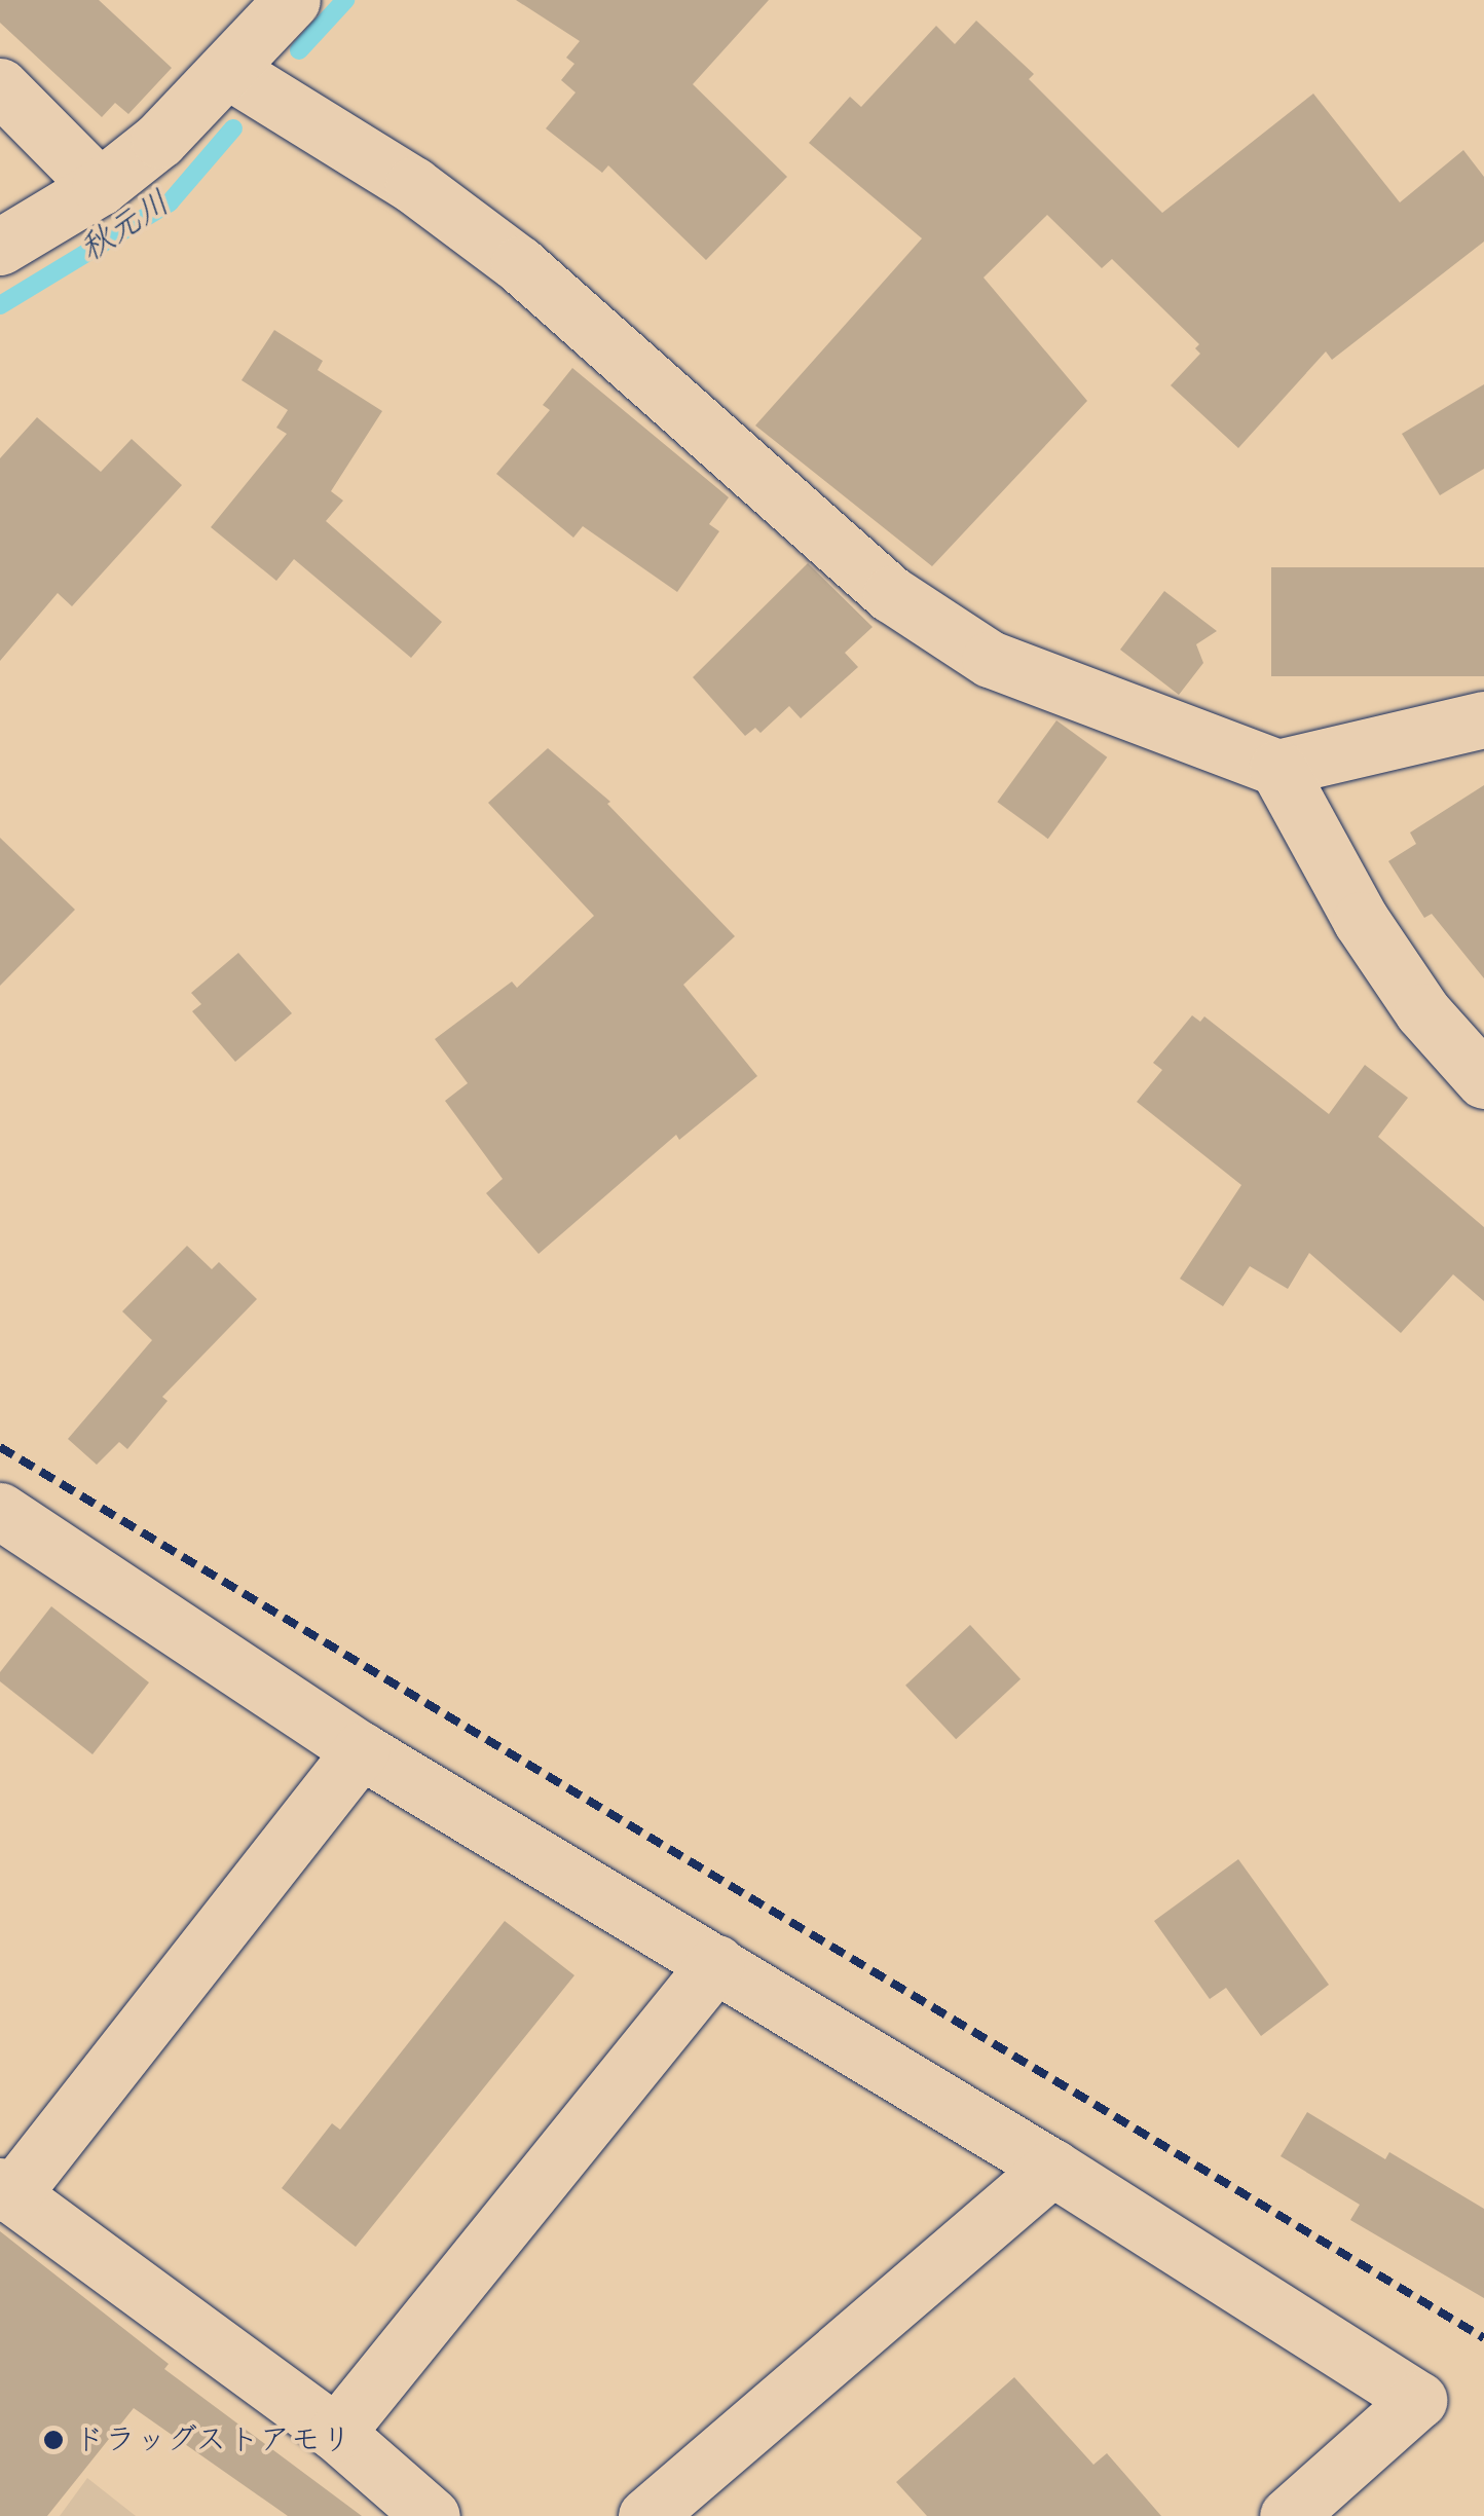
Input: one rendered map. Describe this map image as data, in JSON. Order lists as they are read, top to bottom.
{
  "water": ["秋元川"],
  "places": ["ドラッグストアモリ"]
}
